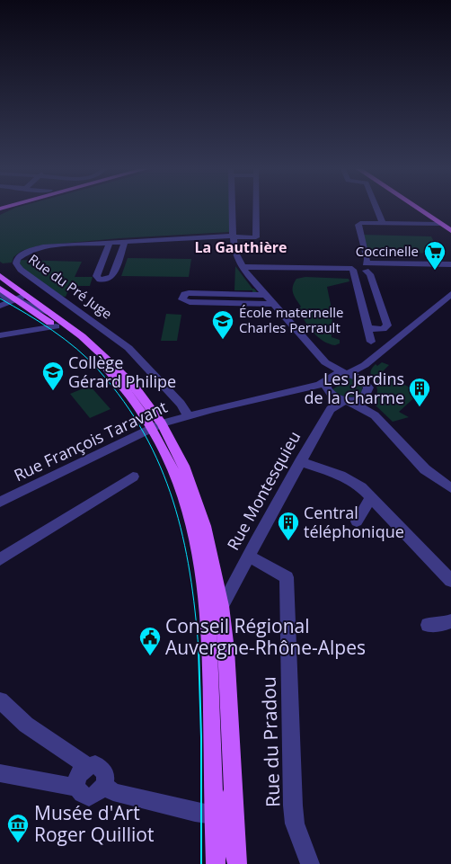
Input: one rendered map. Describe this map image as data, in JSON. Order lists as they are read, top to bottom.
{
  "streets": {
    "street": [
      "Rue du Pré Juge",
      "Rue François Taravant",
      "Rue Montesquieu",
      "Rue du Pradou"
    ]
  },
  "crossings": [
    ["Rue du Pré Juge", "Rue François Taravant"],
    ["Rue François Taravant", "Rue Montesquieu"],
    ["Rue Montesquieu", "Rue du Pradou"]
  ],
  "districts": ["La Gauthière"],
  "places": {
    "supermarket": ["Coccinelle"],
    "school or university": ["École maternelle Charles Perrault", "Collège Gérard Philipe"],
    "building": ["Les Jardins de la Charme", "Central téléphonique"],
    "public building": ["Conseil Régional Auvergne-Rhône-Alpes"],
    "museum": ["Musée d'Art Roger Quilliot"]
  }
}
